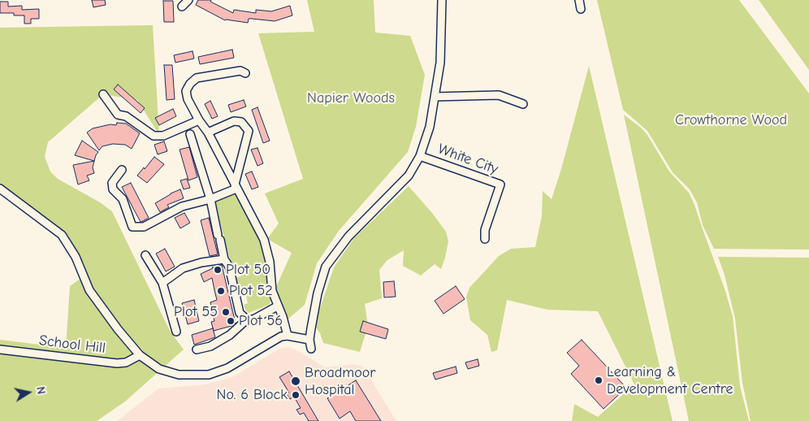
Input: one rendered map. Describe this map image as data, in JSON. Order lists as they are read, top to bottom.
{
  "streets": {
    "street": ["White City", "School Hill"]
  },
  "parks": ["Napier Woods", "Crowthorne Wood"],
  "places": [
    "Plot 50",
    "Plot 52",
    "Plot 55",
    "Plot 56",
    "Learning & Development Centre",
    "Broadmoor Hospital",
    "No. 6 Block"
  ],
  "north": "right"
}
